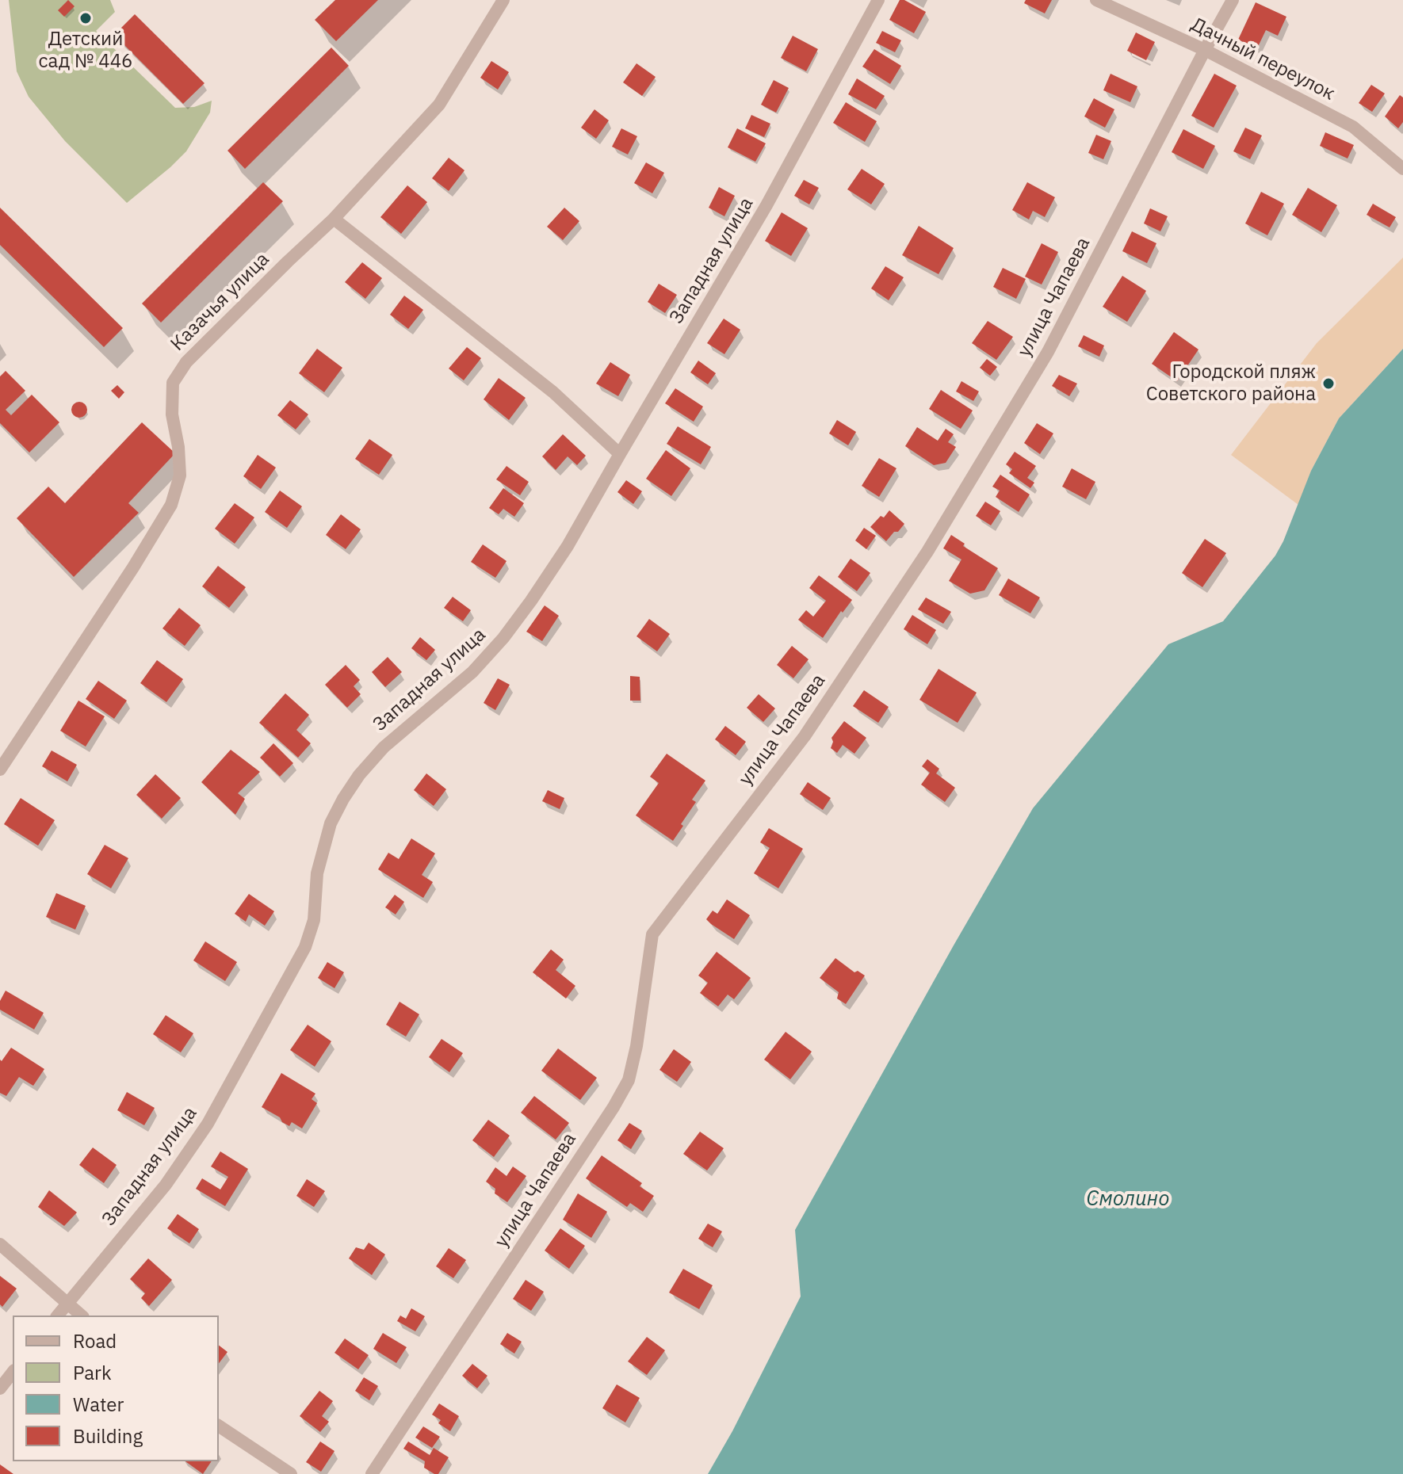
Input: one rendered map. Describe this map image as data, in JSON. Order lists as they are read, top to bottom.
{
  "streets": {
    "street": [
      "Дачный переулок",
      "Западная улица",
      "улица Чапаева",
      "Казачья улица"
    ]
  },
  "crossings": [
    ["Дачный переулок", "улица Чапаева"]
  ],
  "water": ["Смолино"],
  "places": ["Детский сад № 446", "Городской пляж Советского района"],
  "legend": [
    "Road",
    "Park",
    "Water",
    "Building"
  ]
}
